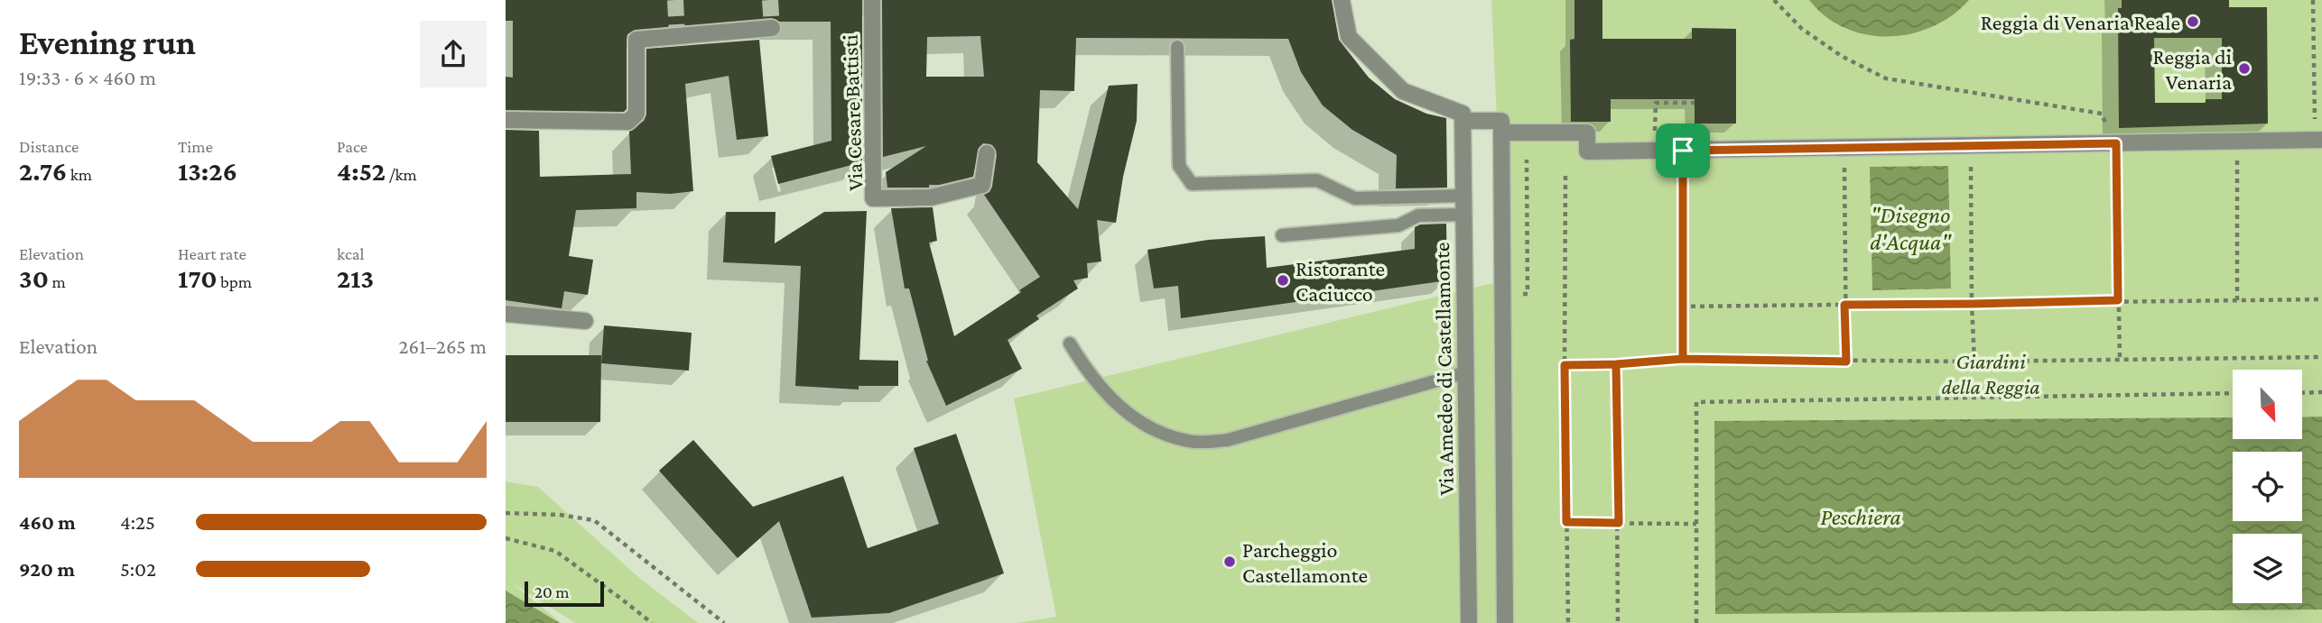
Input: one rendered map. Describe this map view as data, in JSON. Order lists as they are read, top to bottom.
{
  "streets": {
    "street": ["Via Cesare Battisti", "Via Amedeo di Castellamonte"]
  },
  "water": ["\"Disegno d'Acqua\"", "Peschiera"],
  "parks": ["Giardini della Reggia"],
  "places": [
    "Reggia di Venaria Reale",
    "Reggia di Venaria",
    "Ristorante Caciucco",
    "Parcheggio Castellamonte"
  ],
  "scale_bar": "20 m",
  "north": "bottom right",
  "page": {
    "heading": ["Evening run", "19:33 · 6 × 460 m"],
    "stats": [
      ["Distance", "2.76 km"],
      ["Time", "13:26"],
      ["Pace", "4:52 /km"],
      ["Elevation", "30 m"],
      ["Heart rate", "170 bpm"],
      ["kcal", "213"]
    ],
    "chart": ["Elevation", "261–265 m"],
    "list": [
      {
        "name": "460 m",
        "note": "4:25"
      },
      {
        "name": "920 m",
        "note": "5:02"
      }
    ],
    "scale": "20 m"
  }
}
